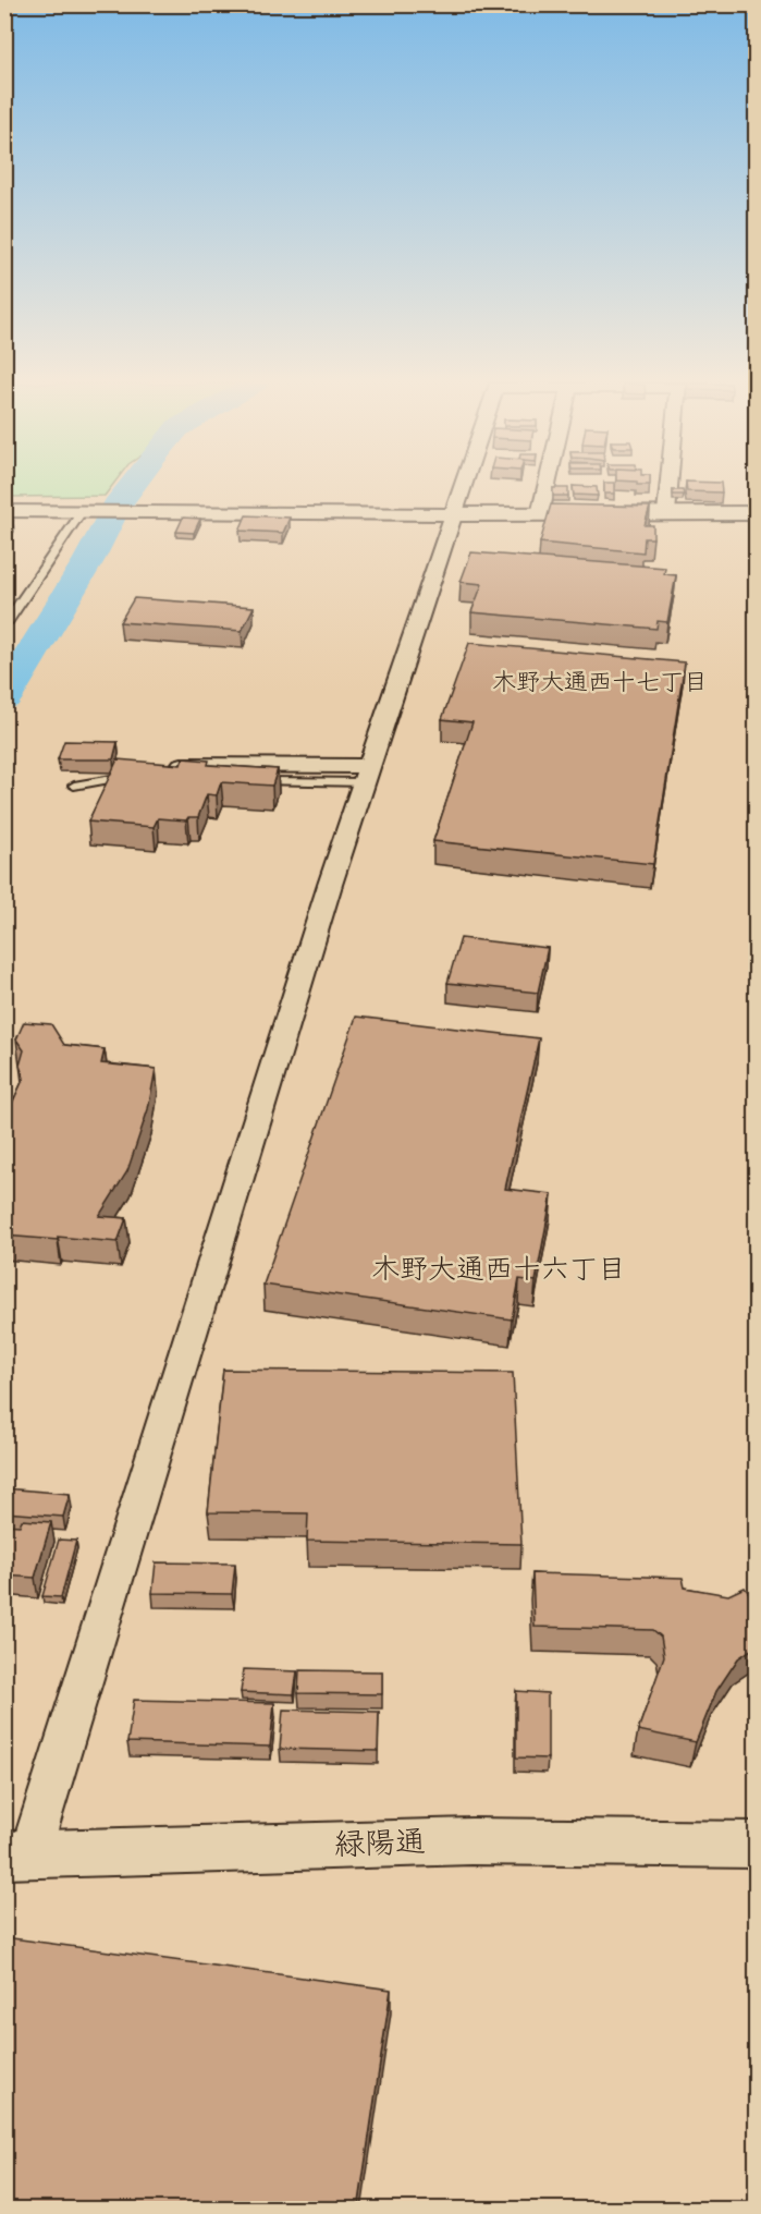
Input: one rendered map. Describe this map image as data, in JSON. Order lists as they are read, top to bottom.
{
  "streets": {
    "street": ["緑陽通"]
  },
  "districts": ["木野大通西十七丁目", "木野大通西十六丁目"]
}
